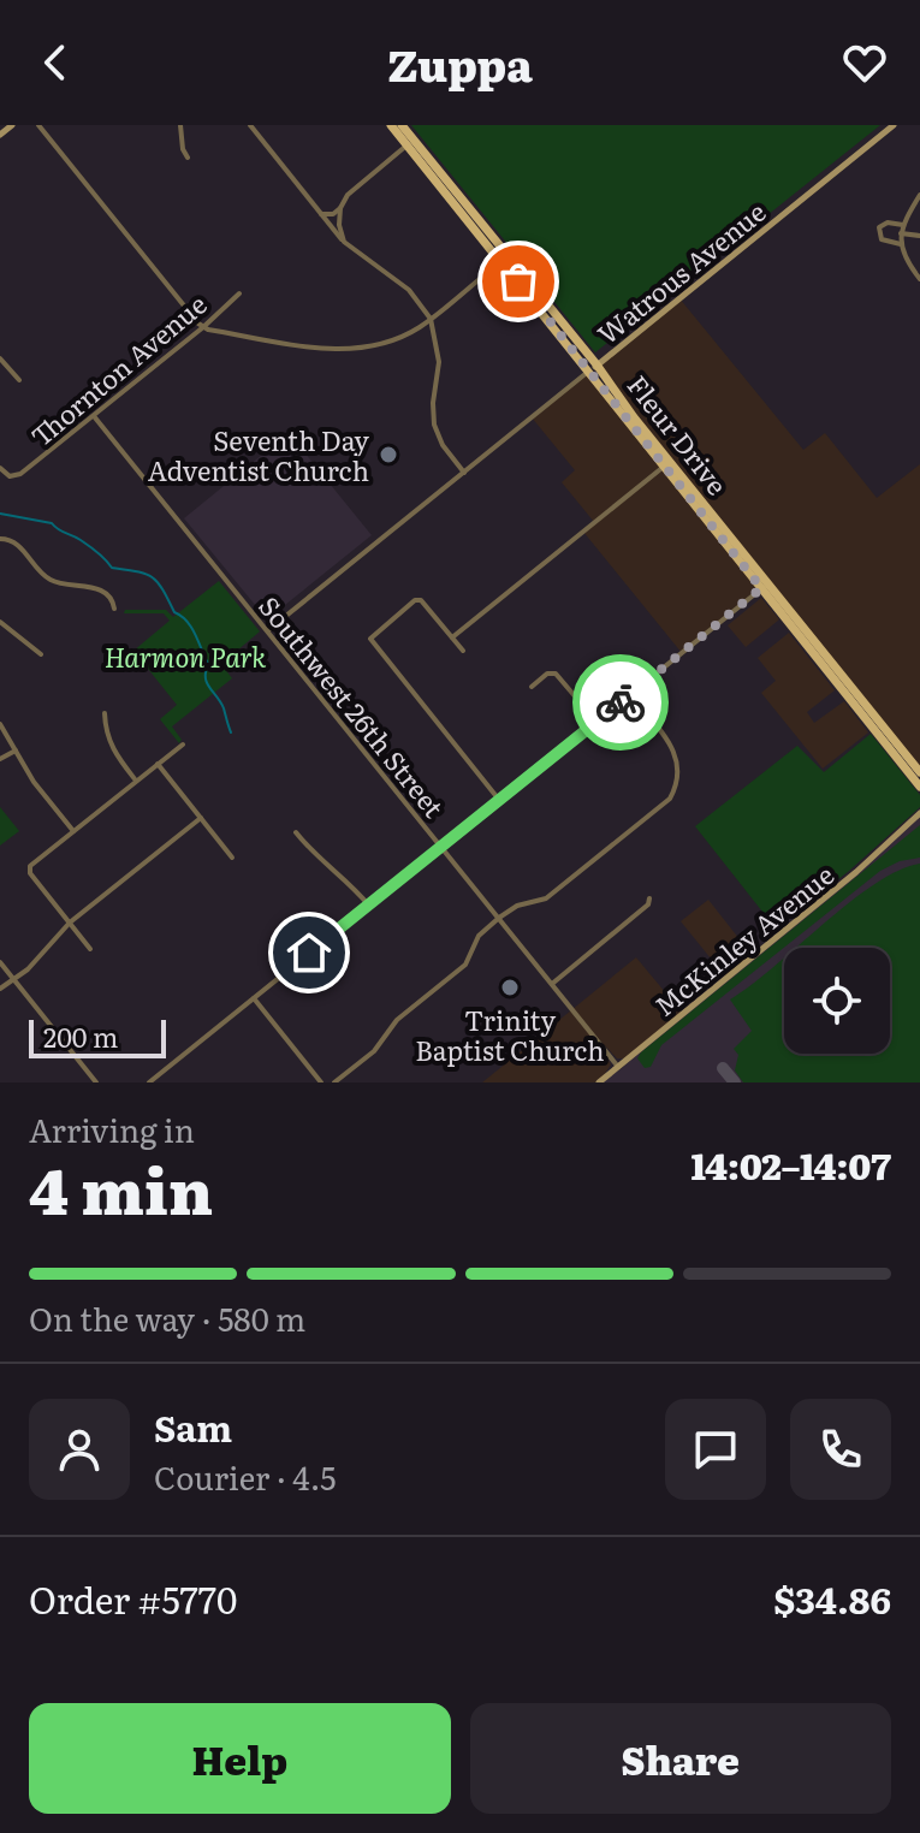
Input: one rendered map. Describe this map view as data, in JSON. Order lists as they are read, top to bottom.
{
  "streets": {
    "main road": ["Watrous Avenue", "Fleur Drive", "McKinley Avenue"],
    "street": ["Thornton Avenue", "Southwest 26th Street"]
  },
  "crossings": [
    ["Watrous Avenue", "Fleur Drive"],
    ["Watrous Avenue", "Southwest 26th Street"],
    ["Thornton Avenue", "Southwest 26th Street"],
    ["Southwest 26th Street", "McKinley Avenue"]
  ],
  "parks": ["Harmon Park"],
  "places": ["Seventh Day Adventist Church", "Trinity Baptist Church"],
  "scale_bar": "200 m",
  "page": {
    "header": "Zuppa",
    "scale": "200 m",
    "heading": ["4 min", "Arriving in", "14:02–14:07"],
    "panel": [
      "Sam",
      "Courier · 4.5",
      "Order #5770",
      "$34.86"
    ],
    "bar": "On the way · 580 m",
    "buttons": ["Help", "Share"]
  }
}
